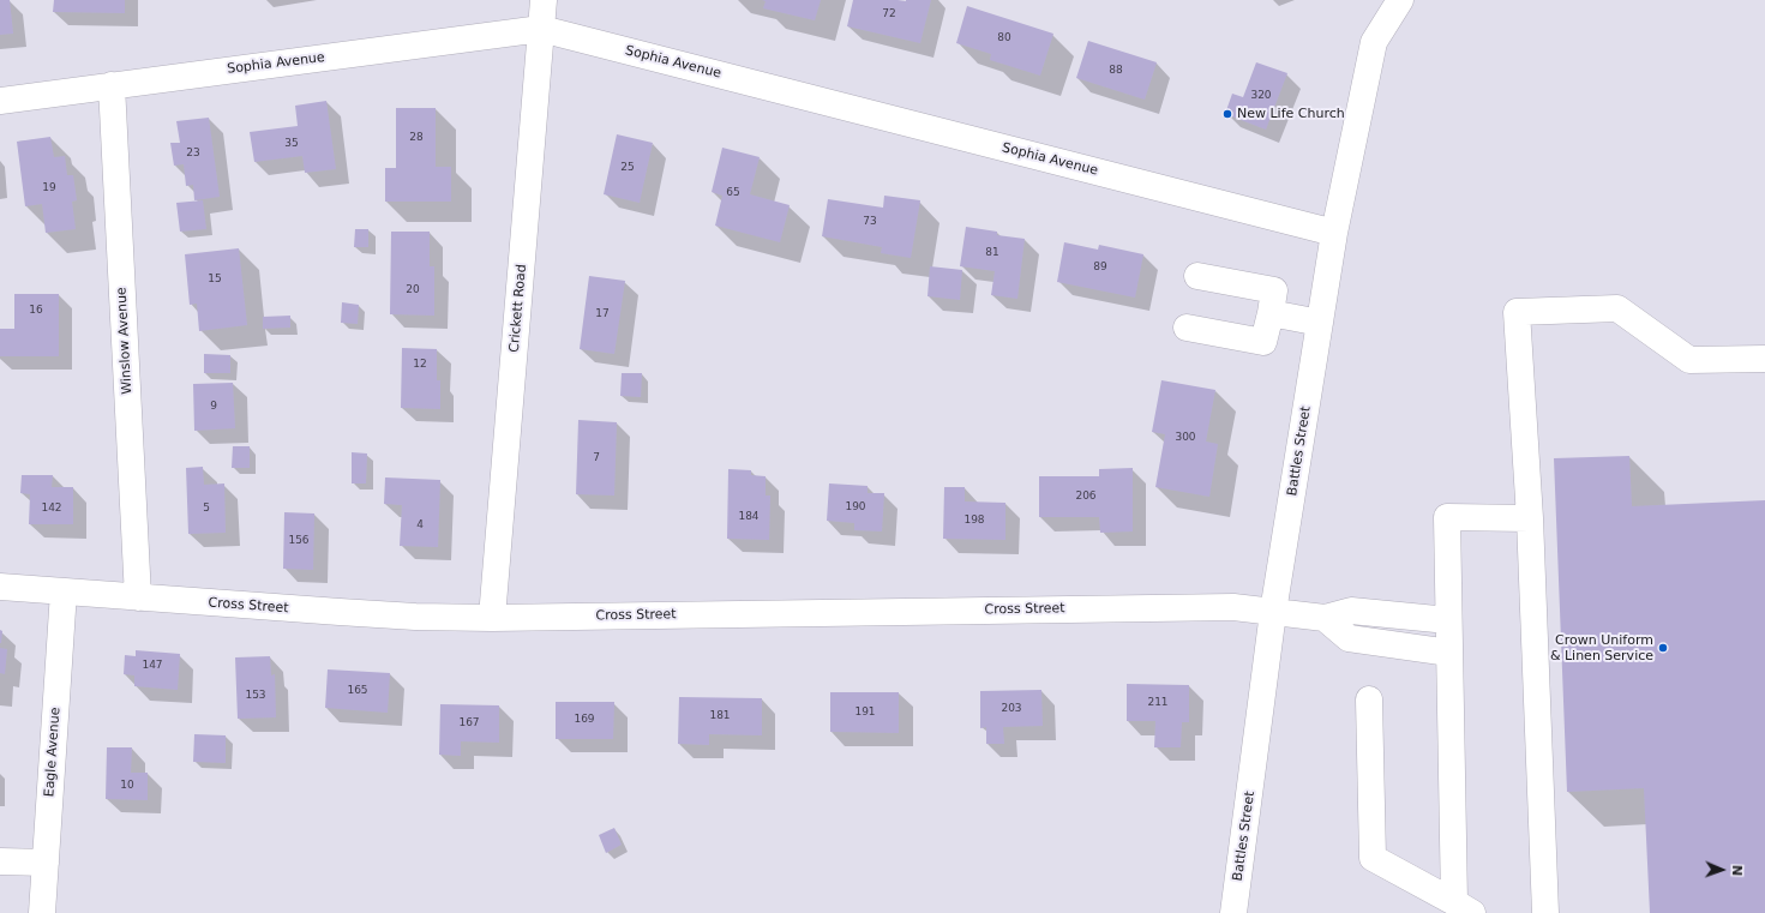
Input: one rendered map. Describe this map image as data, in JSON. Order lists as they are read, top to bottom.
{
  "streets": {
    "street": [
      "Sophia Avenue",
      "Crickett Road",
      "Winslow Avenue",
      "Battles Street",
      "Cross Street",
      "Eagle Avenue"
    ]
  },
  "crossings": [
    ["Sophia Avenue", "Crickett Road"],
    ["Sophia Avenue", "Winslow Avenue"],
    ["Sophia Avenue", "Battles Street"],
    ["Crickett Road", "Cross Street"],
    ["Winslow Avenue", "Cross Street"],
    ["Battles Street", "Cross Street"],
    ["Cross Street", "Eagle Avenue"]
  ],
  "places": ["New Life Church", "Crown Uniform & Linen Service"],
  "house_numbers": [
    "72",
    "80",
    "88",
    "320",
    "28",
    "35",
    "23",
    "25",
    "19",
    "65",
    "73",
    "81",
    "89",
    "15",
    "20",
    "16",
    "17",
    "12",
    "9",
    "300",
    "7",
    "206",
    "190",
    "142",
    "5",
    "184",
    "198",
    "4",
    "156",
    "147",
    "165",
    "153",
    "211",
    "203",
    "191",
    "181",
    "169",
    "167",
    "10"
  ],
  "north": "right"
}
